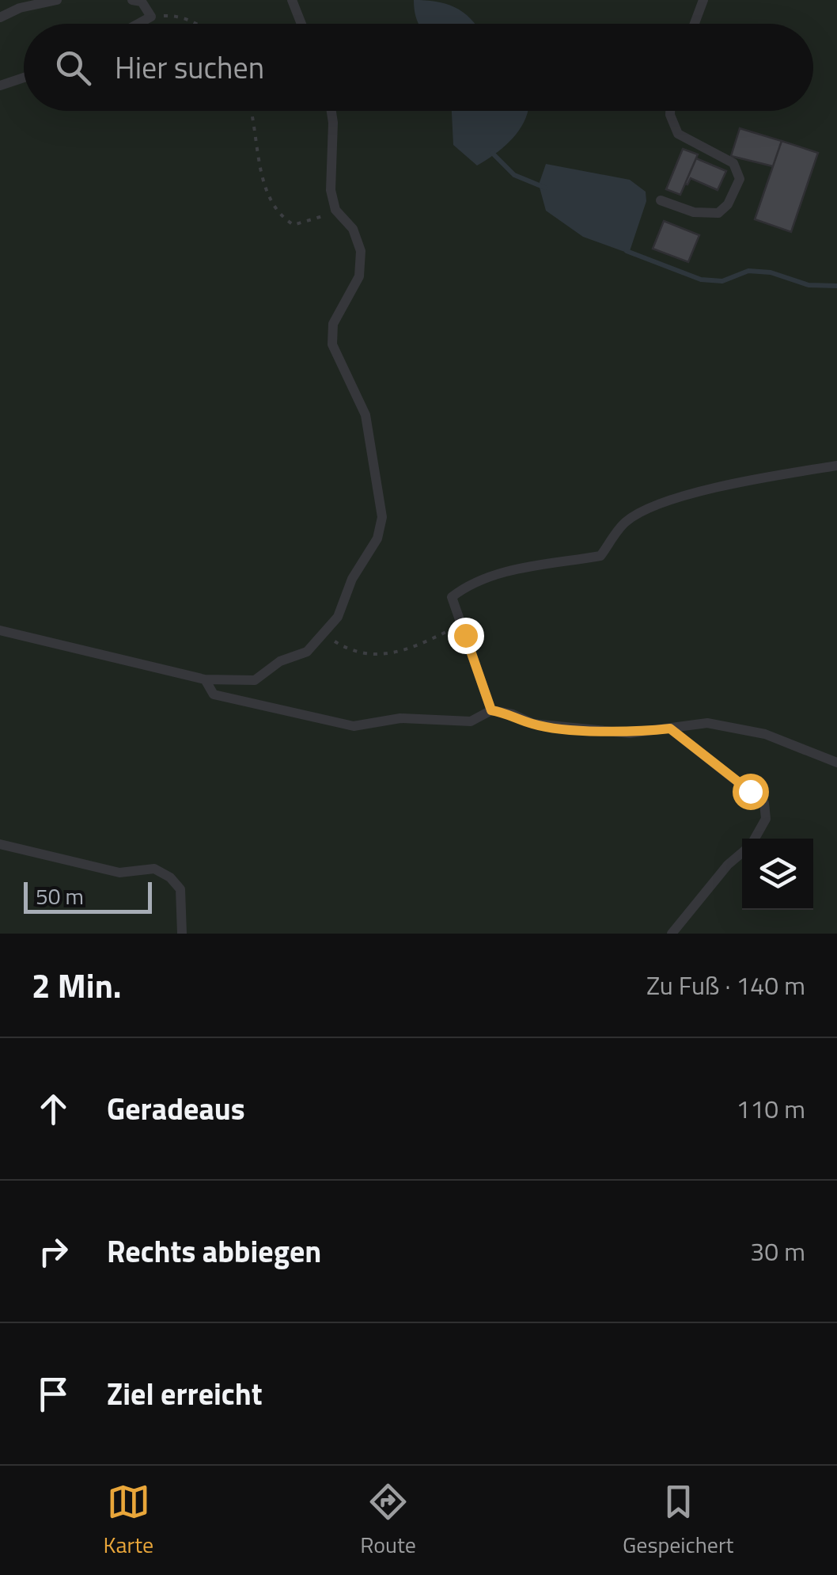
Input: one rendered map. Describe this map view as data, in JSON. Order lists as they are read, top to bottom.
{
  "scale_bar": "50 m",
  "page": {
    "search": "Hier suchen",
    "scale": "50 m",
    "heading": ["2 Min.", "Zu Fuß · 140 m"],
    "list": [
      ["Geradeaus", "110 m"],
      ["Rechts abbiegen", "30 m"],
      "Ziel erreicht"
    ],
    "nav": ["Karte", "Route", "Gespeichert"]
  }
}
